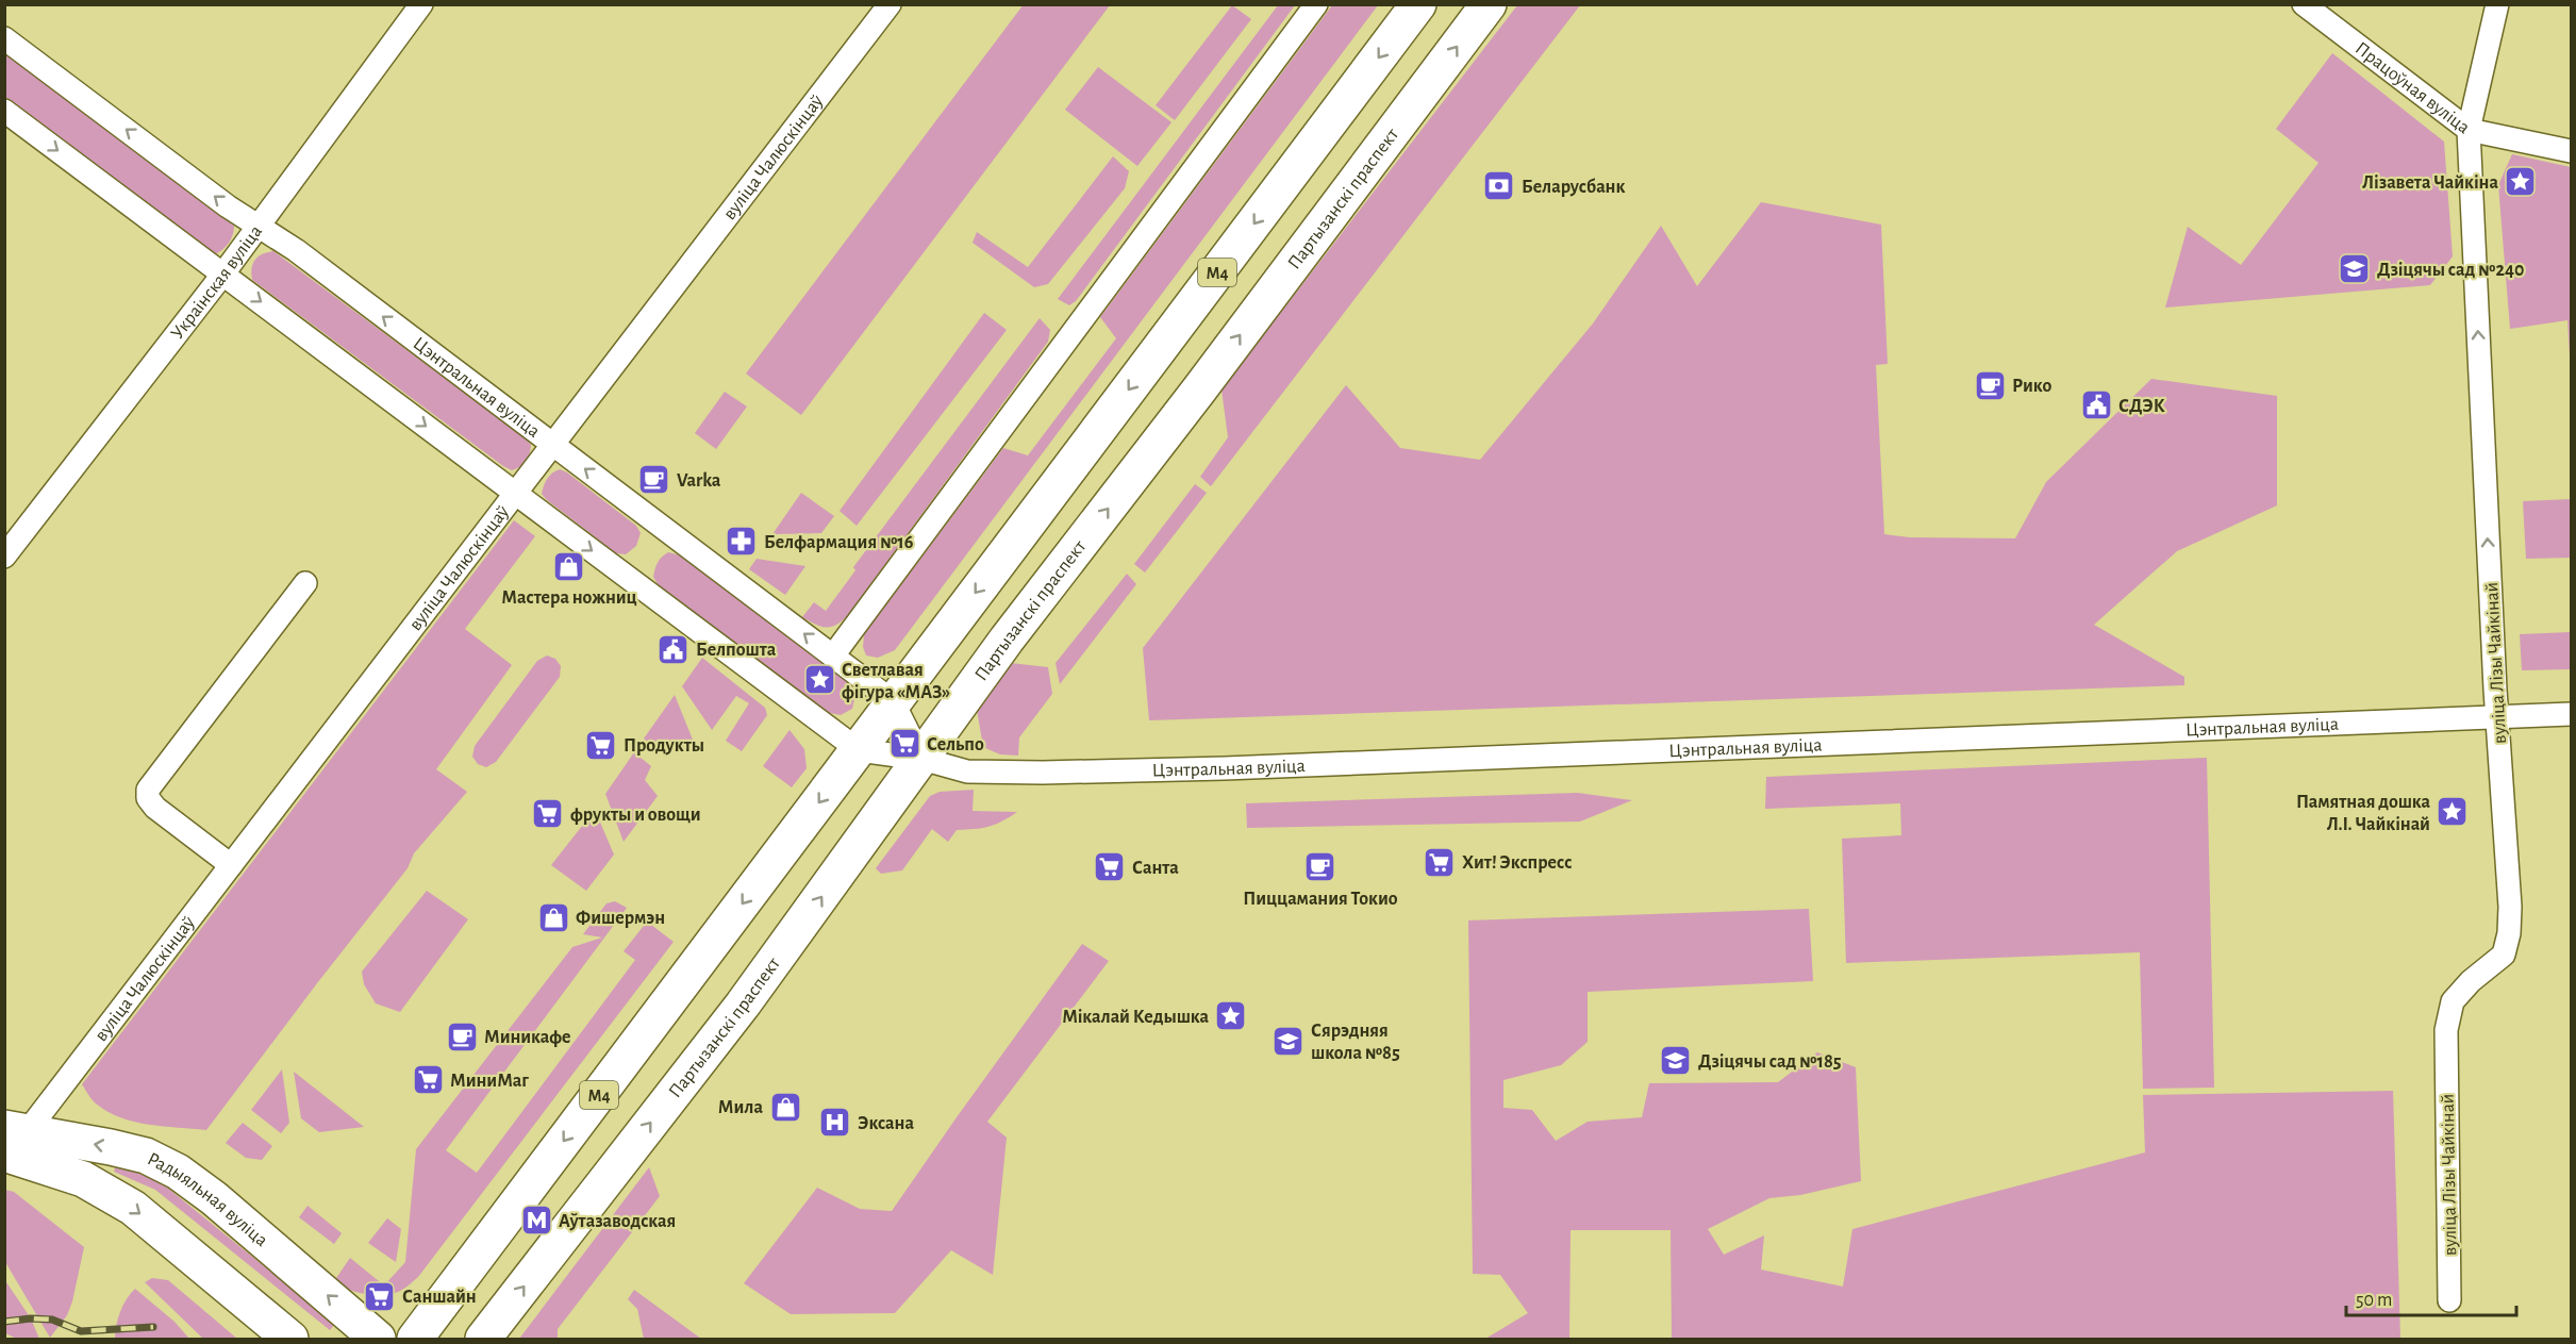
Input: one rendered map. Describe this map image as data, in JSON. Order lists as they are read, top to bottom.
{
  "streets": {
    "main road": ["Партызанскі праспект", "М4", "Радыяльная вуліца"],
    "street": [
      "Працоўная вуліца",
      "вуліца Чалюскінцаў",
      "Украінская вуліца",
      "Цэнтральная вуліца",
      "вуліца Лізы Чайкінай"
    ]
  },
  "crossings": [
    ["Працоўная вуліца", "вуліца Лізы Чайкінай"],
    ["вуліца Чалюскінцаў", "Цэнтральная вуліца"],
    ["вуліца Чалюскінцаў", "Радыяльная вуліца"],
    ["Партызанскі праспект", "Цэнтральная вуліца"],
    ["М4", "Цэнтральная вуліца"],
    ["Украінская вуліца", "Цэнтральная вуліца"],
    ["Цэнтральная вуліца", "вуліца Лізы Чайкінай"]
  ],
  "one_way": ["вуліца Лізы Чайкінай"],
  "places": {
    "place": [
      "Лізавета Чайкіна",
      "Светлавая фігура «МАЗ»",
      "Памятная дошка Л.І. Чайкінай",
      "Мікалай Кедышка"
    ],
    "bank": ["Беларусбанк"],
    "school or university": ["Дзіцячы сад №240", "Сярэдняя школа №85", "Дзіцячы сад №185"],
    "cafe": [
      "Рико",
      "Varka",
      "Пиццамания Токио",
      "Миникафе"
    ],
    "public building": ["СДЭК", "Белпошта"],
    "pharmacy": ["Белфармация №16"],
    "shop": ["Мастера ножниц", "Фишермэн", "Мила"],
    "supermarket": [
      "Сельпо",
      "Продукты",
      "фрукты и овощи",
      "Хит! Экспресс",
      "Санта",
      "МиниМаг",
      "Саншайн"
    ],
    "hospital": ["Эксана"],
    "metro station": ["Аўтазаводская"]
  },
  "scale_bar": "50 m"
}
